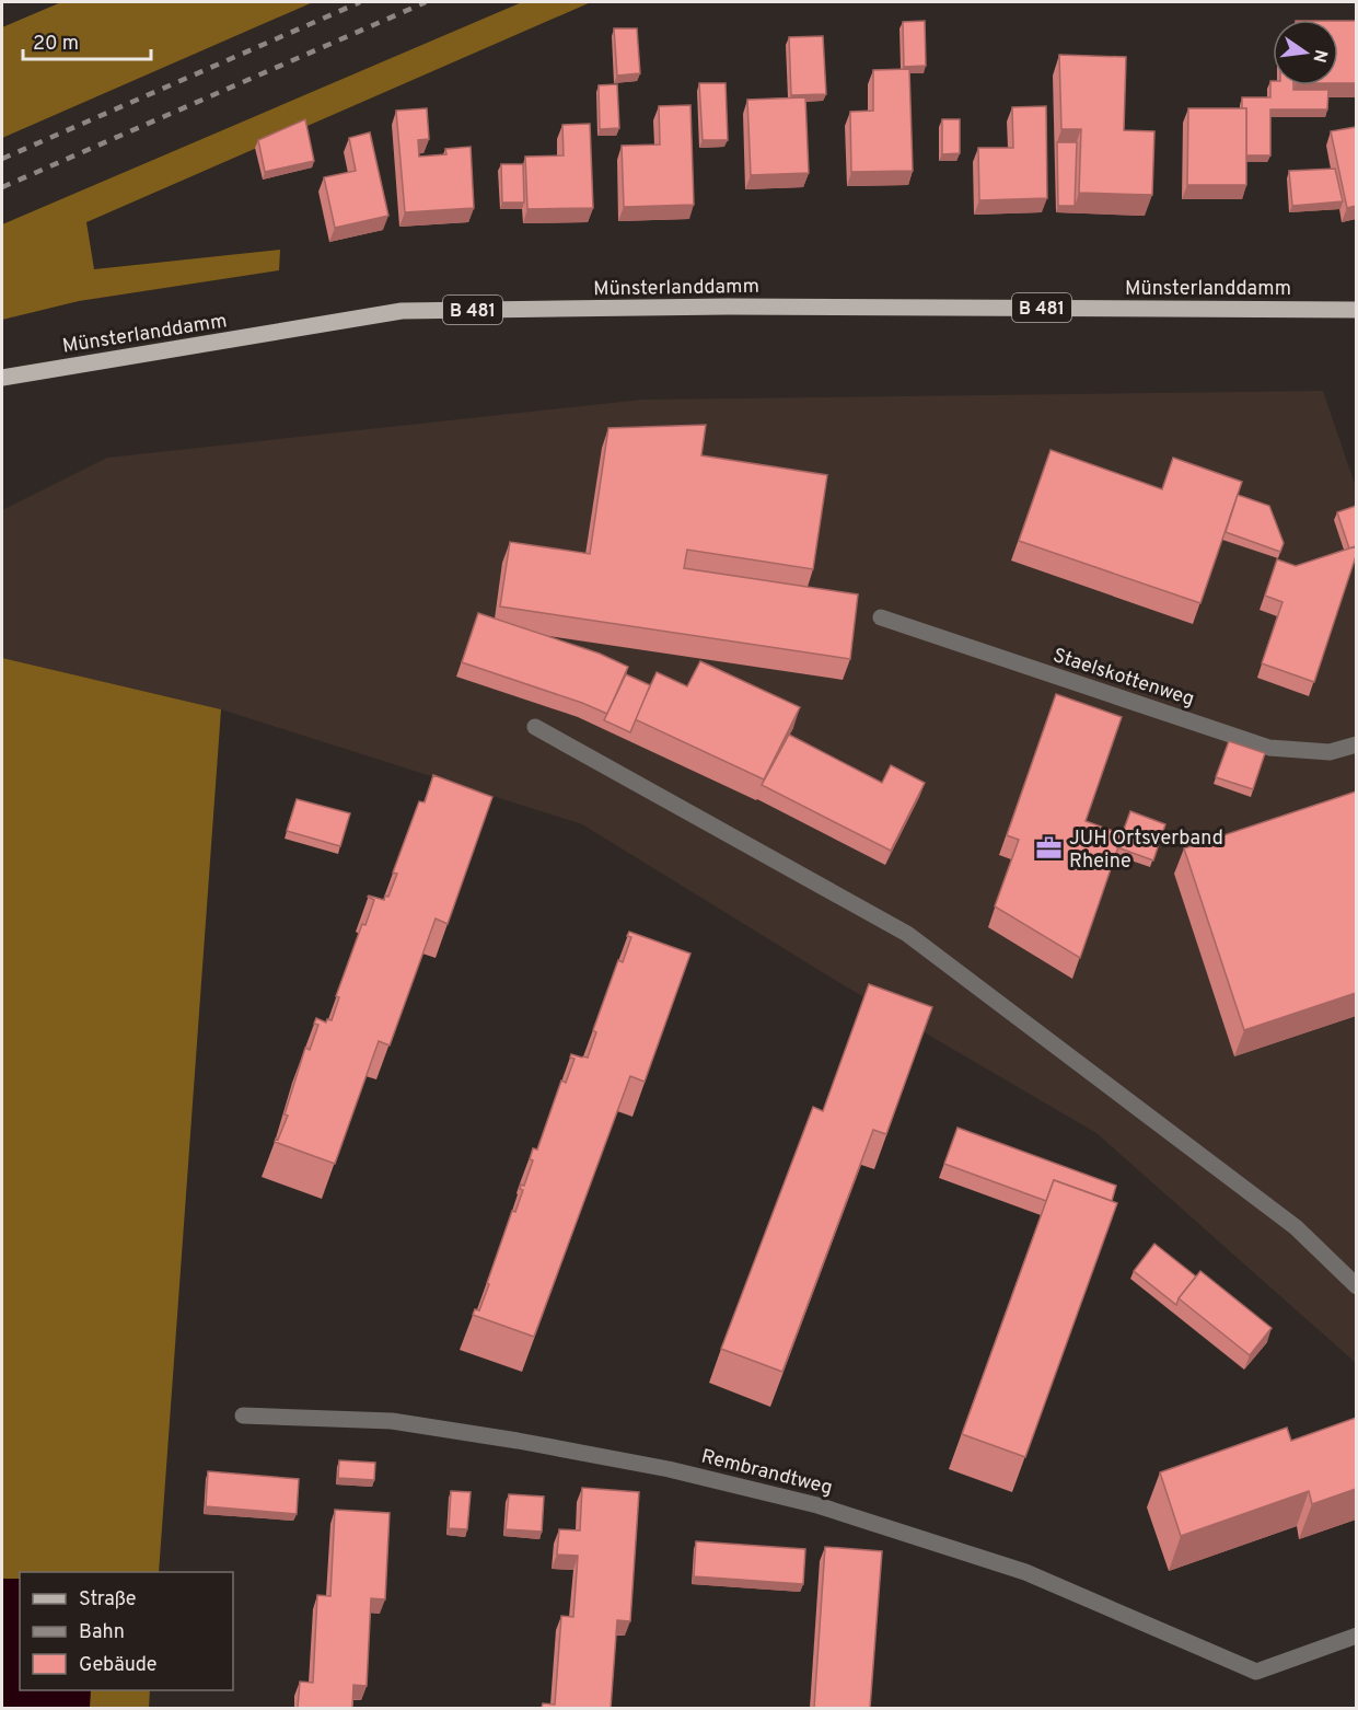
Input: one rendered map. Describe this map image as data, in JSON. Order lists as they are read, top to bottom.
{
  "streets": {
    "main road": ["Münsterlanddamm", "B 481"],
    "street": ["Staelskottenweg", "Rembrandtweg"]
  },
  "places": {
    "office": ["JUH Ortsverband Rheine"]
  },
  "legend": ["Straße", "Bahn", "Gebäude"],
  "scale_bar": "20 m",
  "north": "right"
}
